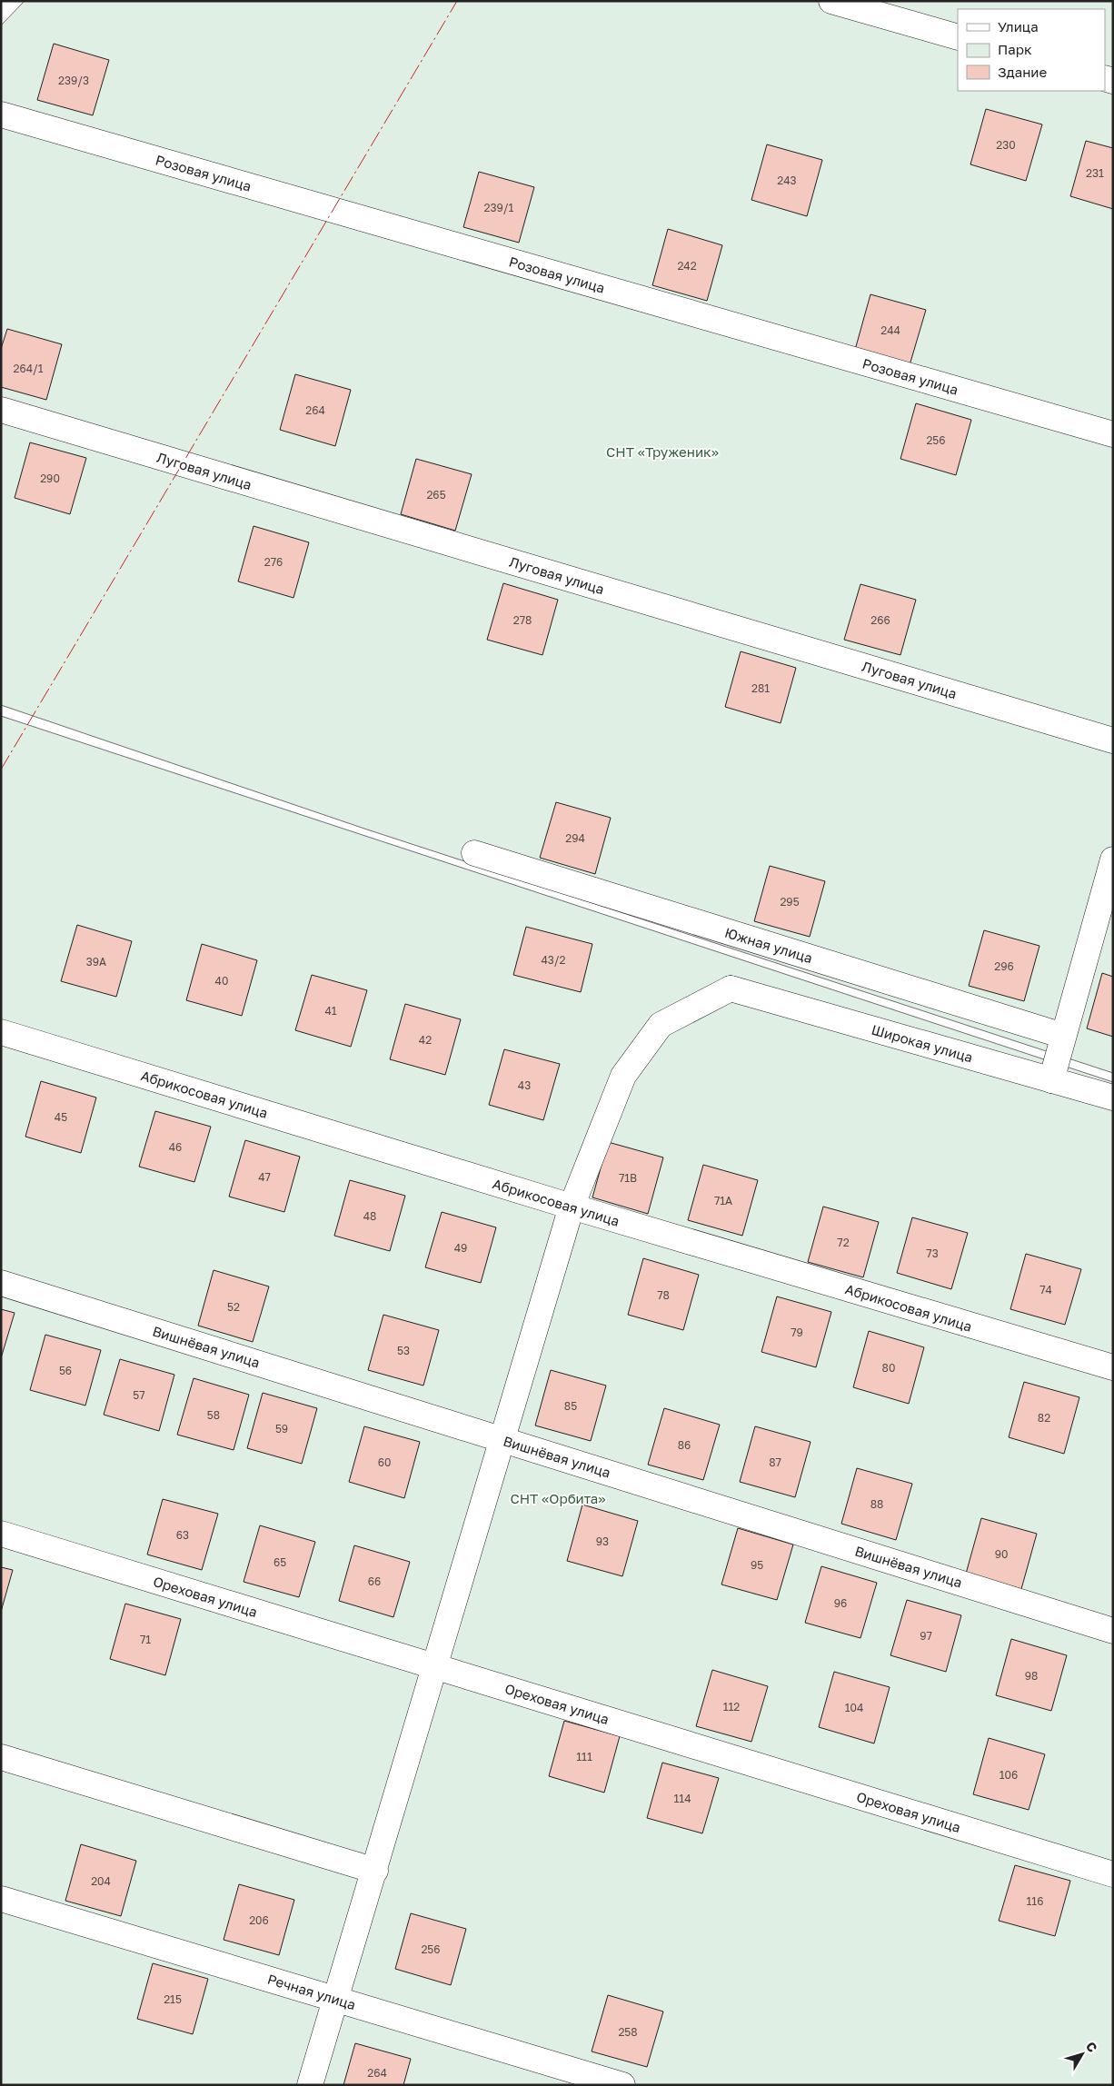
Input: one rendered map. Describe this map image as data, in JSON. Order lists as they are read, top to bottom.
{
  "streets": {
    "street": [
      "Розовая улица",
      "Луговая улица",
      "Южная улица",
      "Широкая улица",
      "Абрикосовая улица",
      "Вишнёвая улица",
      "Ореховая улица",
      "Речная улица"
    ]
  },
  "crossings": [
    ["Широкая улица", "Абрикосовая улица"]
  ],
  "parks": ["СНТ «Труженик»", "СНТ «Орбита»"],
  "house_numbers": [
    "239/3",
    "230",
    "231",
    "243",
    "239/1",
    "242",
    "244",
    "264/1",
    "264",
    "256",
    "290",
    "265",
    "276",
    "278",
    "266",
    "281",
    "294",
    "295",
    "43/2",
    "39А",
    "296",
    "40",
    "41",
    "42",
    "43",
    "45",
    "46",
    "47",
    "71В",
    "71А",
    "48",
    "72",
    "49",
    "73",
    "74",
    "78",
    "52",
    "79",
    "53",
    "80",
    "56",
    "57",
    "85",
    "58",
    "82",
    "59",
    "86",
    "60",
    "87",
    "88",
    "63",
    "93",
    "90",
    "65",
    "95",
    "66",
    "96",
    "97",
    "71",
    "98",
    "112",
    "104",
    "111",
    "106",
    "114",
    "204",
    "116",
    "206",
    "256",
    "215",
    "258",
    "264"
  ],
  "legend": ["Улица", "Парк", "Здание"],
  "north": "top right"
}
